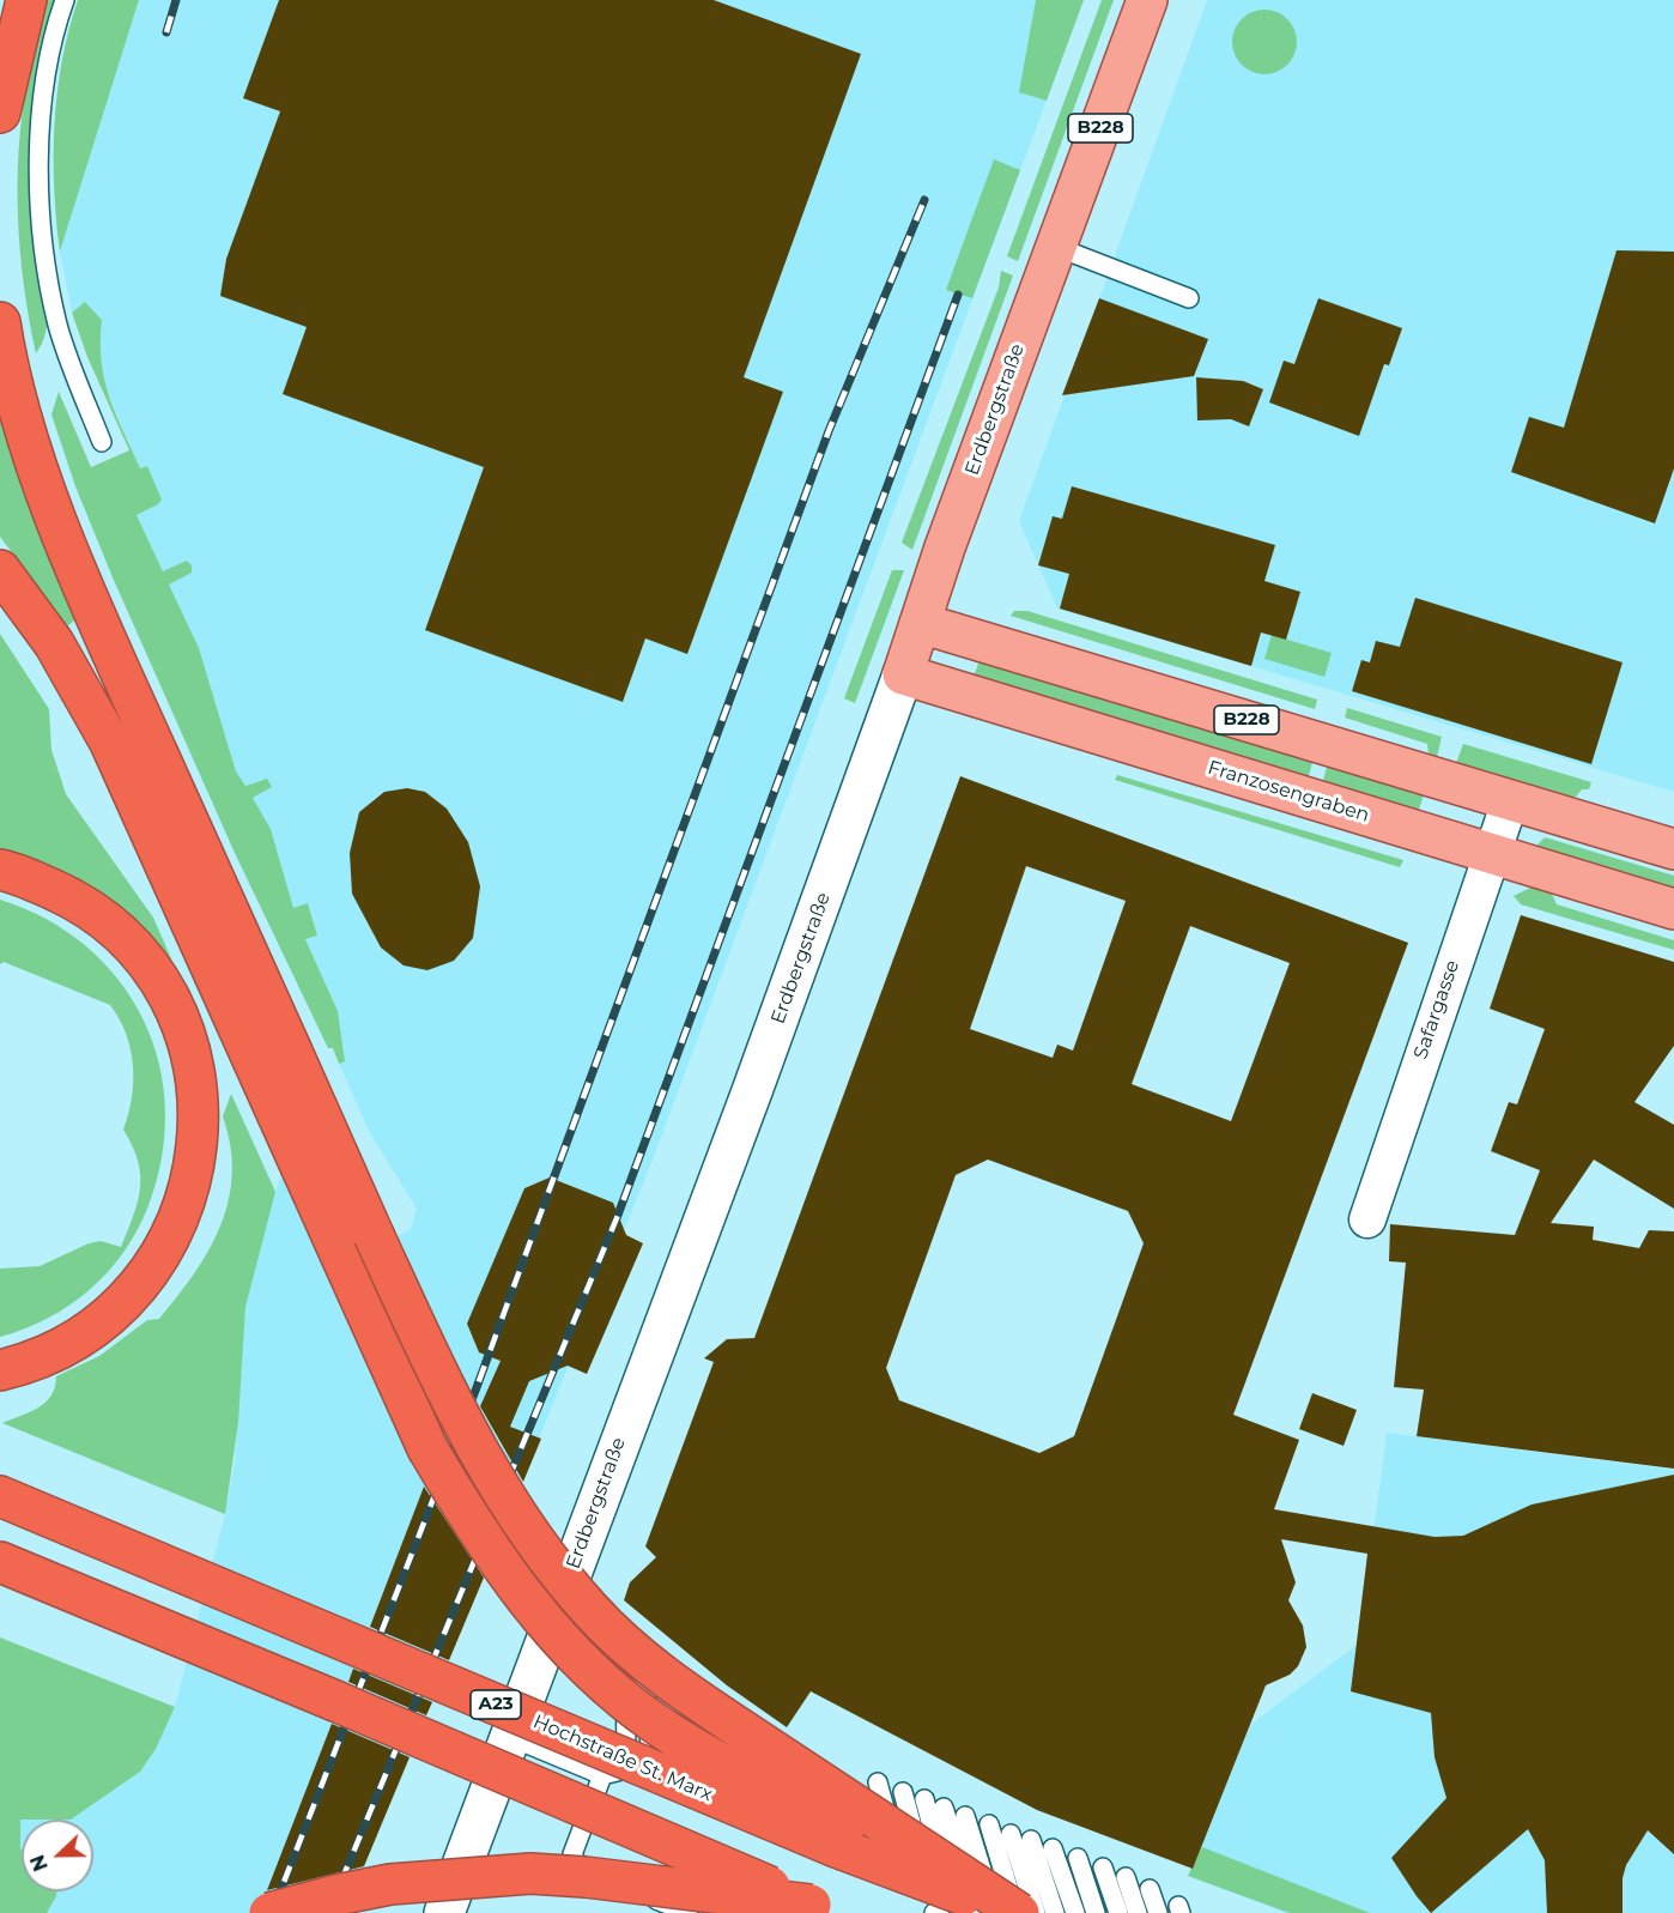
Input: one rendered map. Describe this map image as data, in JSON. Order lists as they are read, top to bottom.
{
  "streets": {
    "highway": ["A23", "Hochstraße St. Marx"],
    "main road": ["B228", "Erdbergstraße", "Franzosengraben"],
    "street": ["Safargasse"]
  },
  "crossings": [
    ["B228", "Erdbergstraße"],
    ["B228", "Safargasse"],
    ["Erdbergstraße", "Franzosengraben"],
    ["Franzosengraben", "Safargasse"]
  ],
  "north": "left"
}
